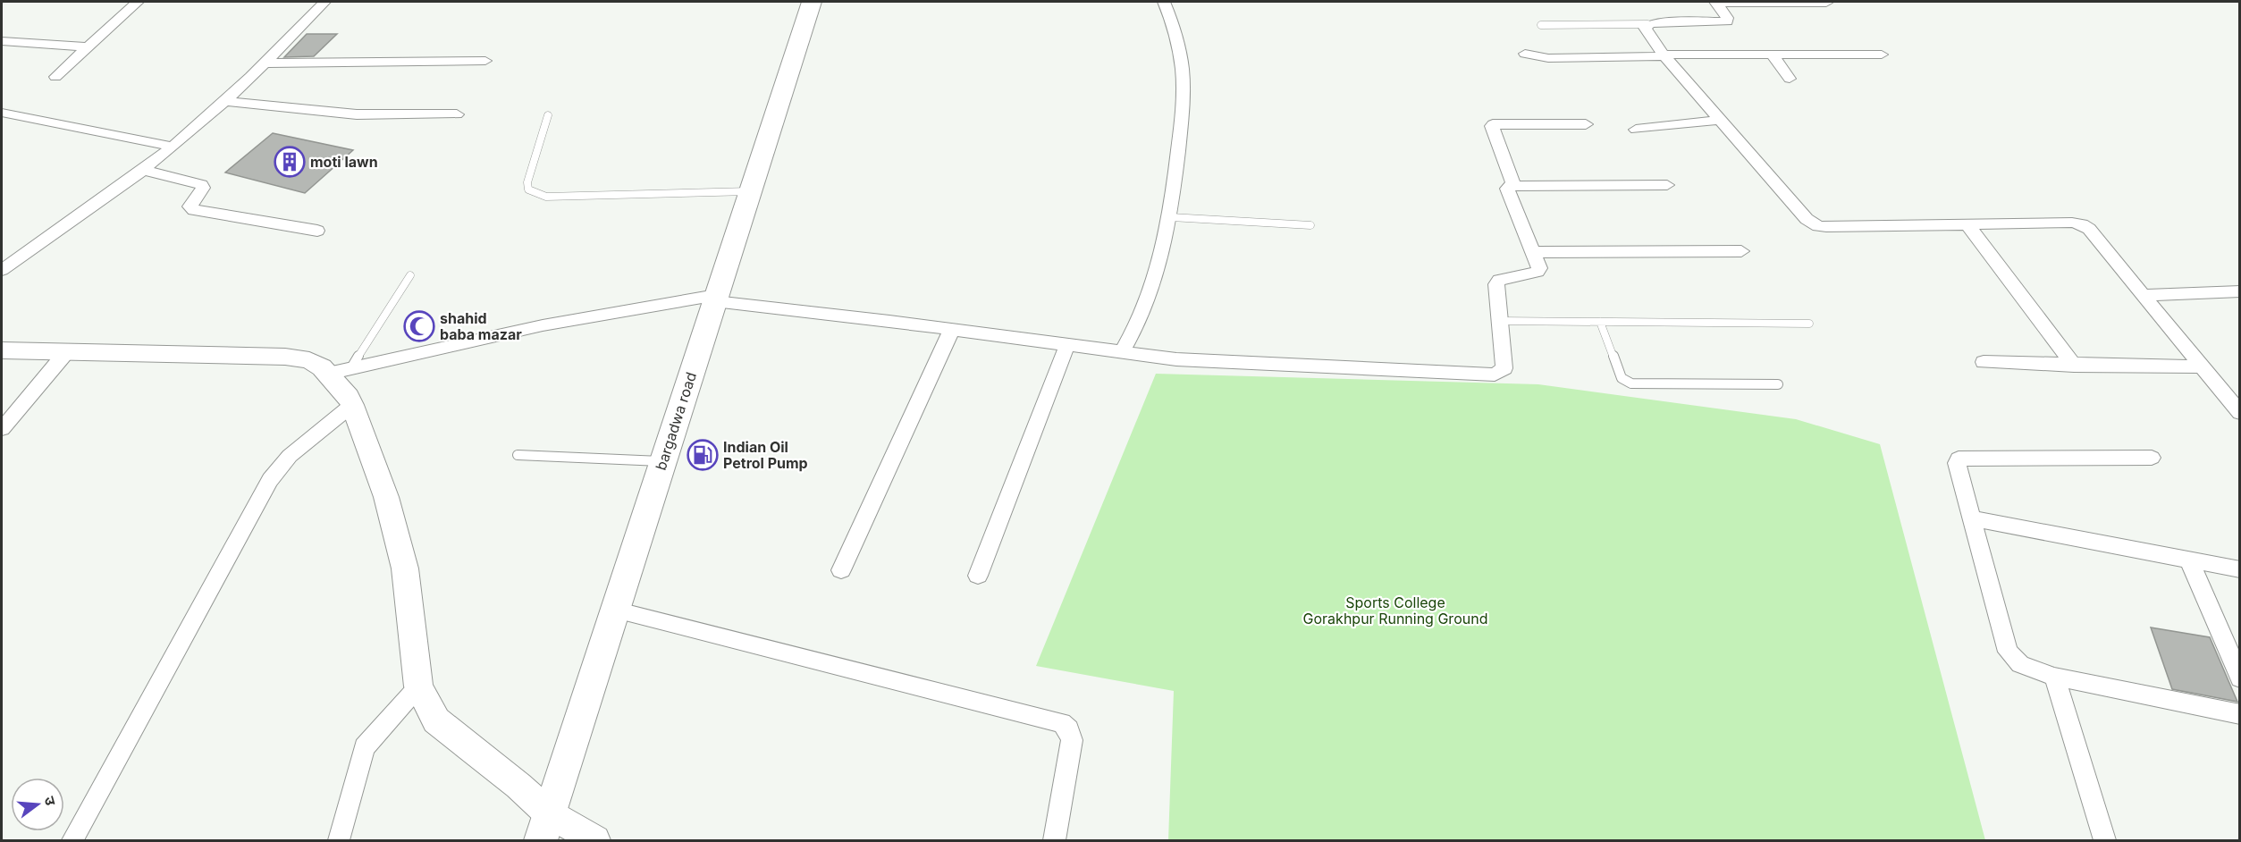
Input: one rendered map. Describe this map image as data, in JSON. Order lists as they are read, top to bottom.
{
  "streets": {
    "main road": ["bargadwa road"]
  },
  "parks": ["Sports College Gorakhpur Running Ground"],
  "places": {
    "building": ["moti lawn"],
    "mosque": ["shahid baba mazar"],
    "fuel station": ["Indian Oil Petrol Pump"]
  },
  "north": "right"
}
